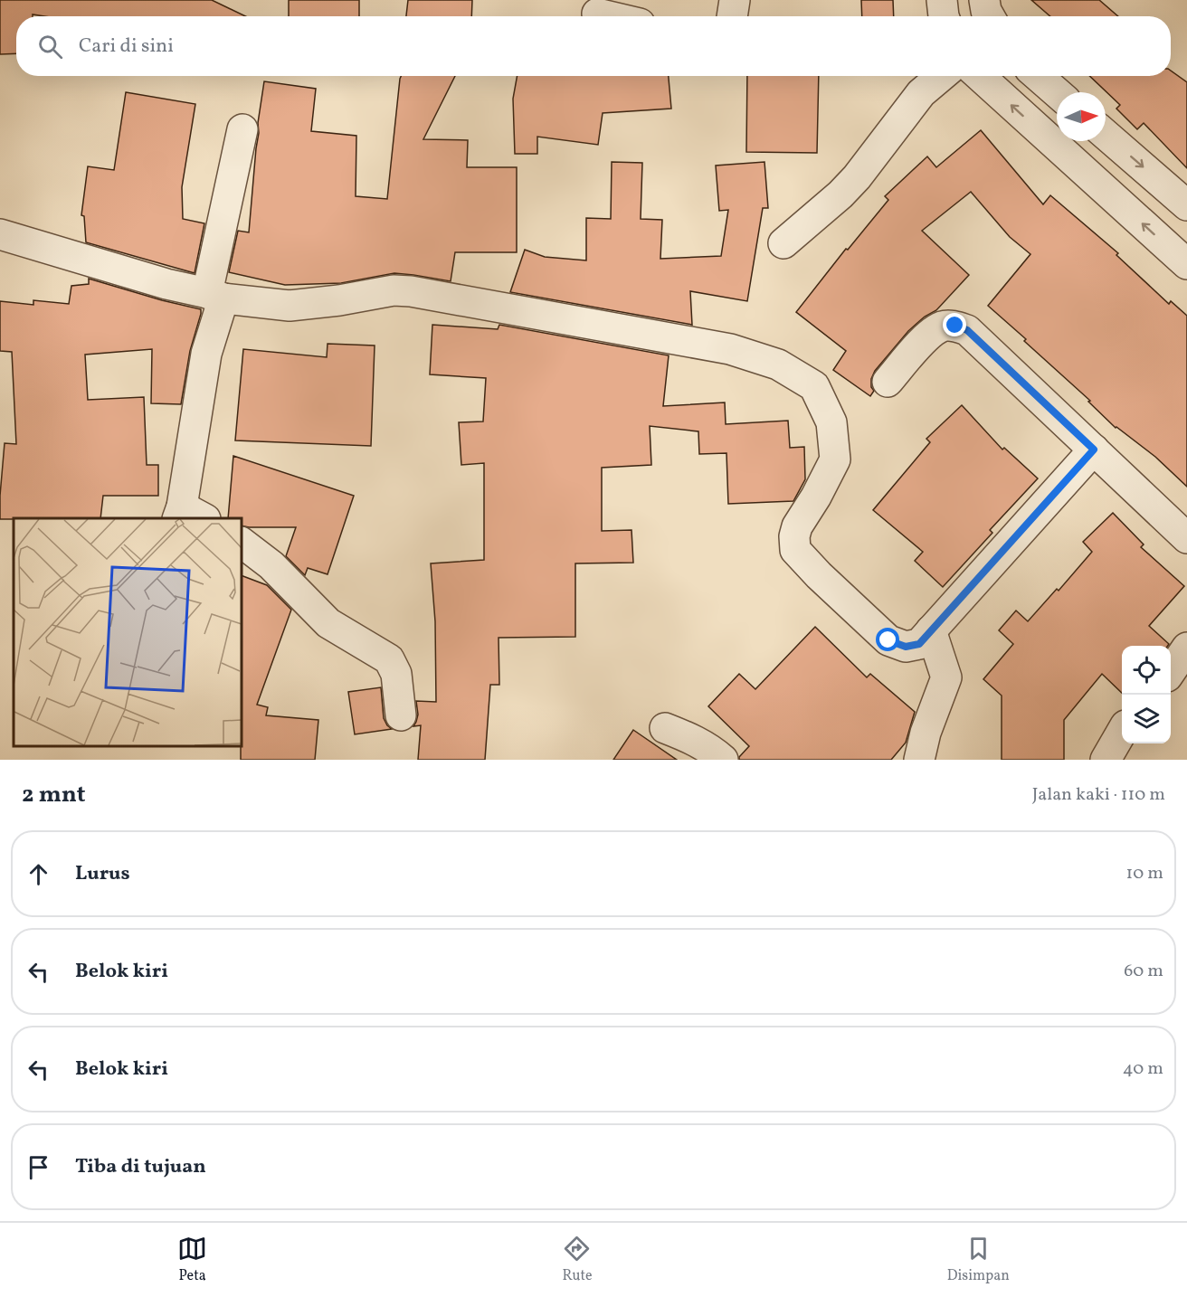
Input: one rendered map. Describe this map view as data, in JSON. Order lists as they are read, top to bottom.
{
  "north": "right",
  "page": {
    "search": "Cari di sini",
    "heading": ["2 mnt", "Jalan kaki · 110 m"],
    "list": [
      ["Lurus", "10 m"],
      ["Belok kiri", "60 m"],
      ["Belok kiri", "40 m"],
      "Tiba di tujuan"
    ],
    "nav": ["Peta", "Rute", "Disimpan"]
  }
}
